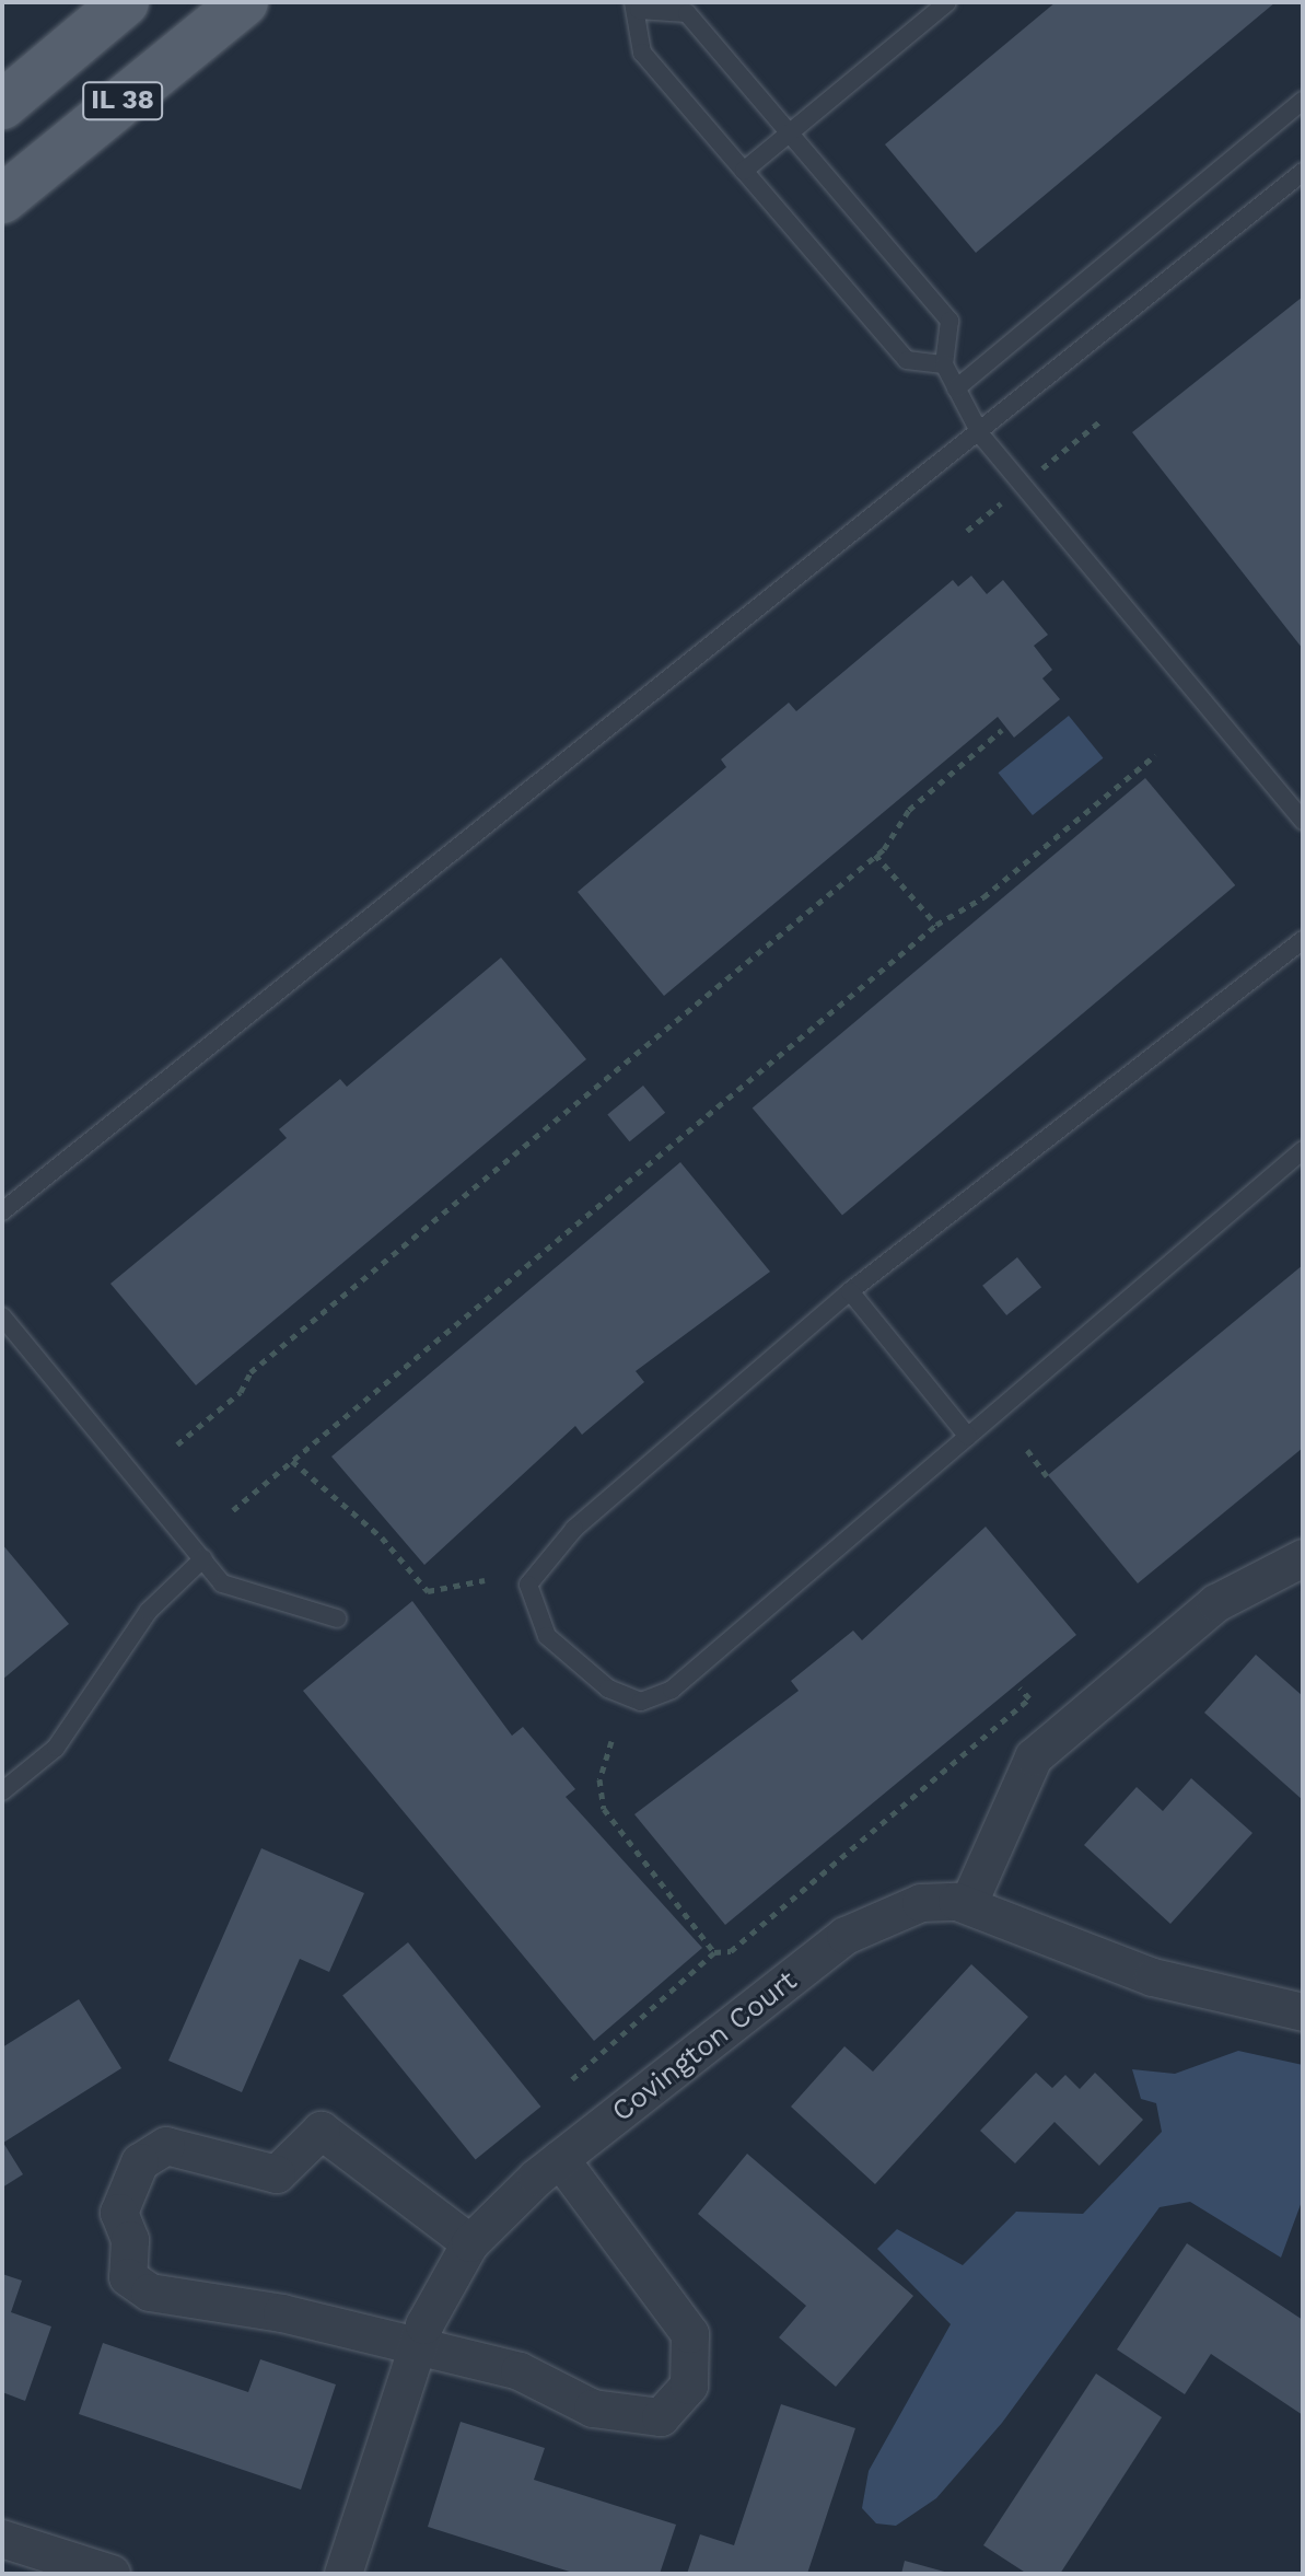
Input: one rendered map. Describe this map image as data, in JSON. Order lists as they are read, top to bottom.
{
  "streets": {
    "main road": ["IL 38"],
    "street": ["Covington Court"]
  }
}
